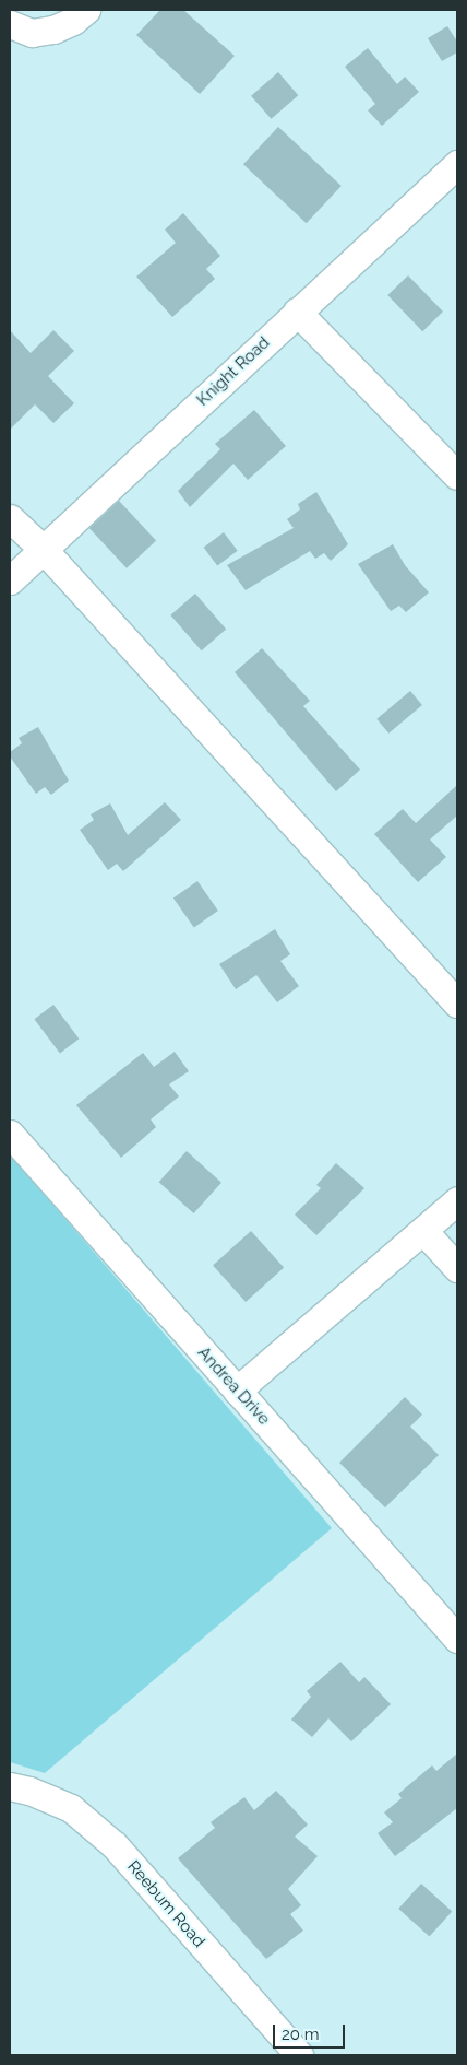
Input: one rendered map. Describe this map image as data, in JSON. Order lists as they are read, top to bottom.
{
  "streets": {
    "street": ["Knight Road", "Andrea Drive", "Reebum Road"]
  },
  "scale_bar": "20 m"
}
